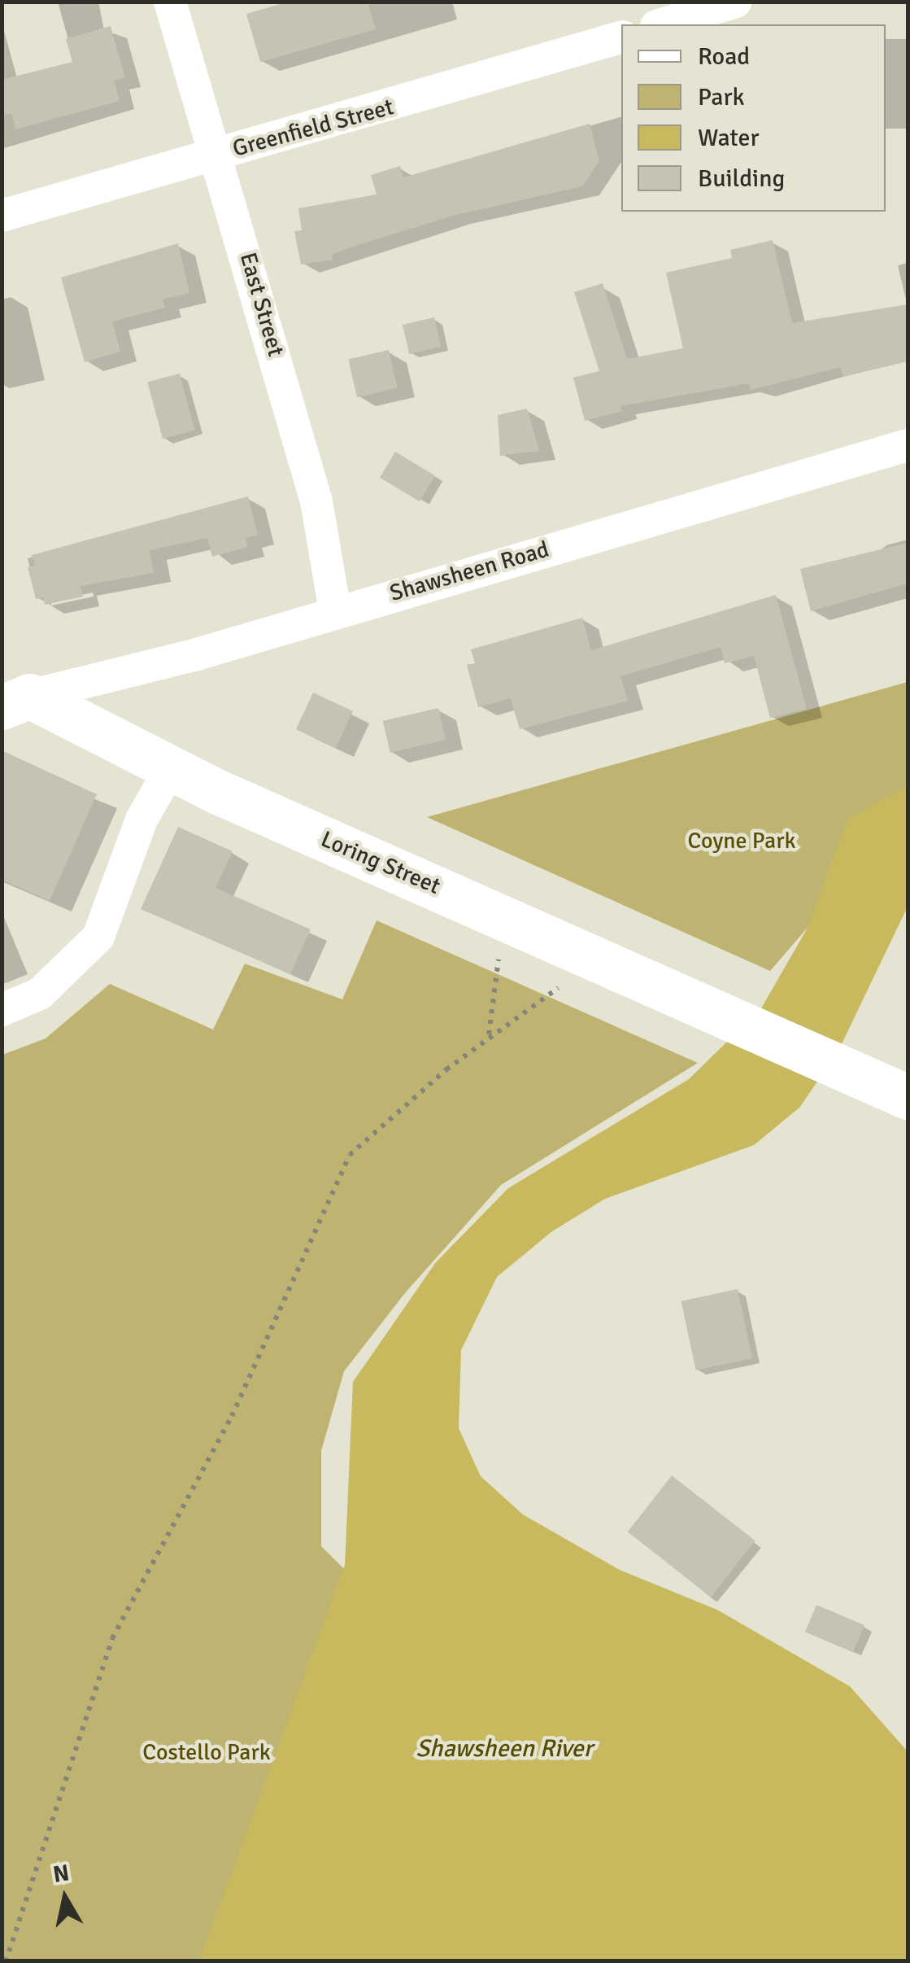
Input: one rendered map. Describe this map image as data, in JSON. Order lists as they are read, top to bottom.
{
  "streets": {
    "main road": ["Loring Street"],
    "street": ["Greenfield Street", "East Street", "Shawsheen Road"]
  },
  "crossings": [
    ["Greenfield Street", "East Street"],
    ["East Street", "Shawsheen Road"],
    ["Shawsheen Road", "Loring Street"]
  ],
  "water": ["Shawsheen River"],
  "parks": ["Coyne Park", "Costello Park"],
  "legend": [
    "Road",
    "Park",
    "Water",
    "Building"
  ],
  "north": "top"
}
